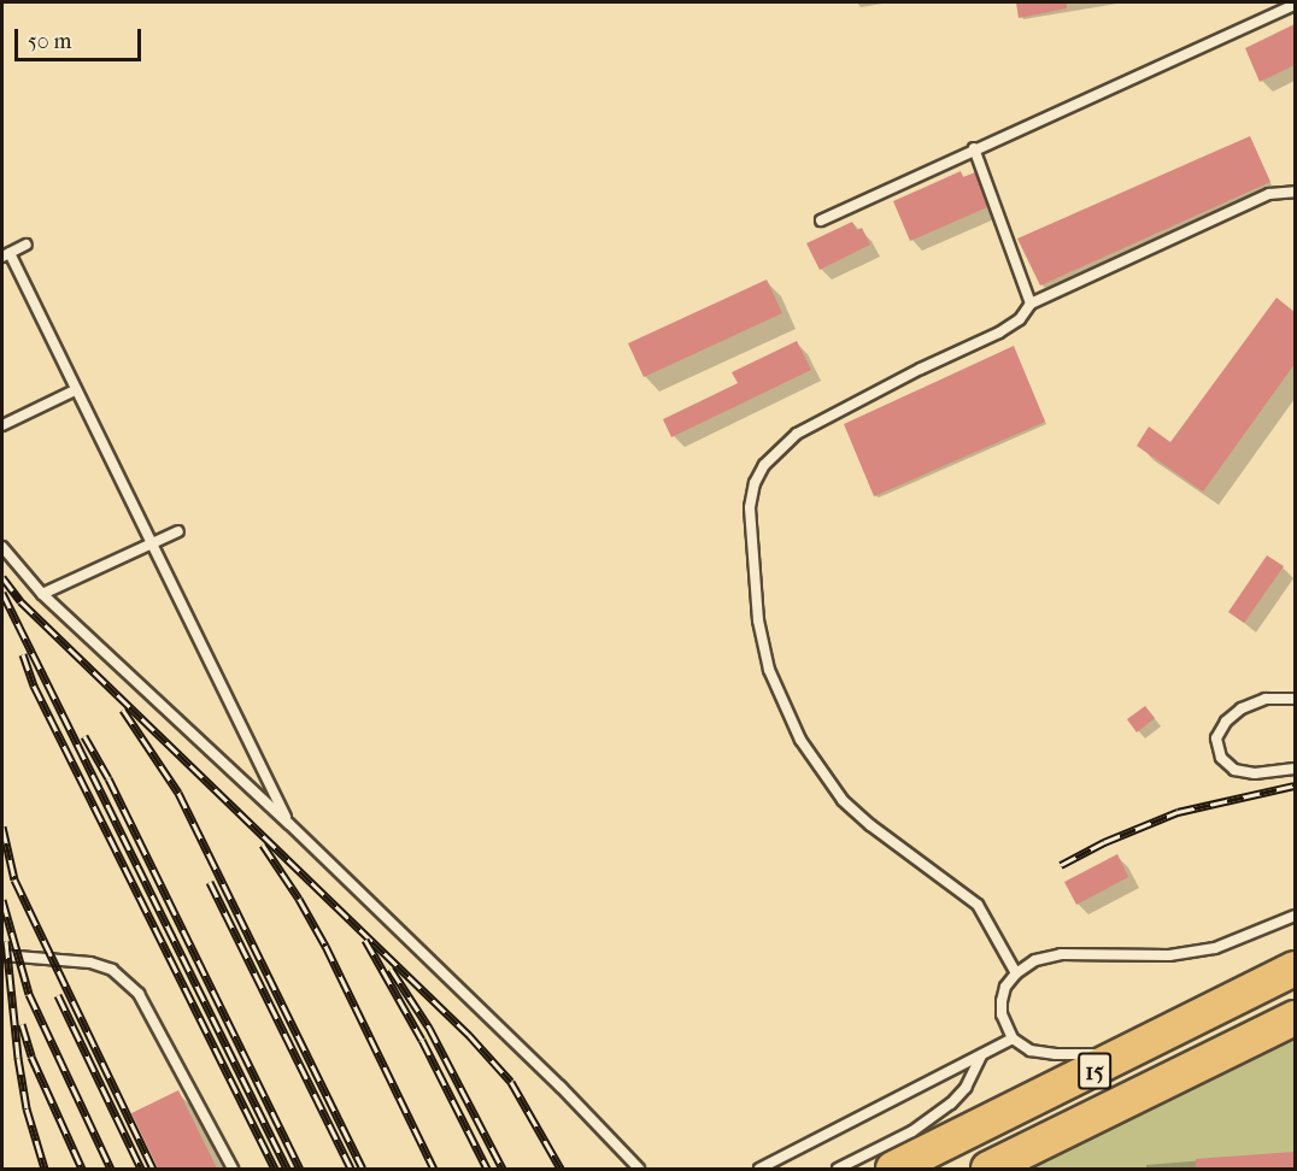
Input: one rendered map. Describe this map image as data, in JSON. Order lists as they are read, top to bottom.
{
  "streets": {
    "highway": ["15"]
  },
  "scale_bar": "50 m"
}
